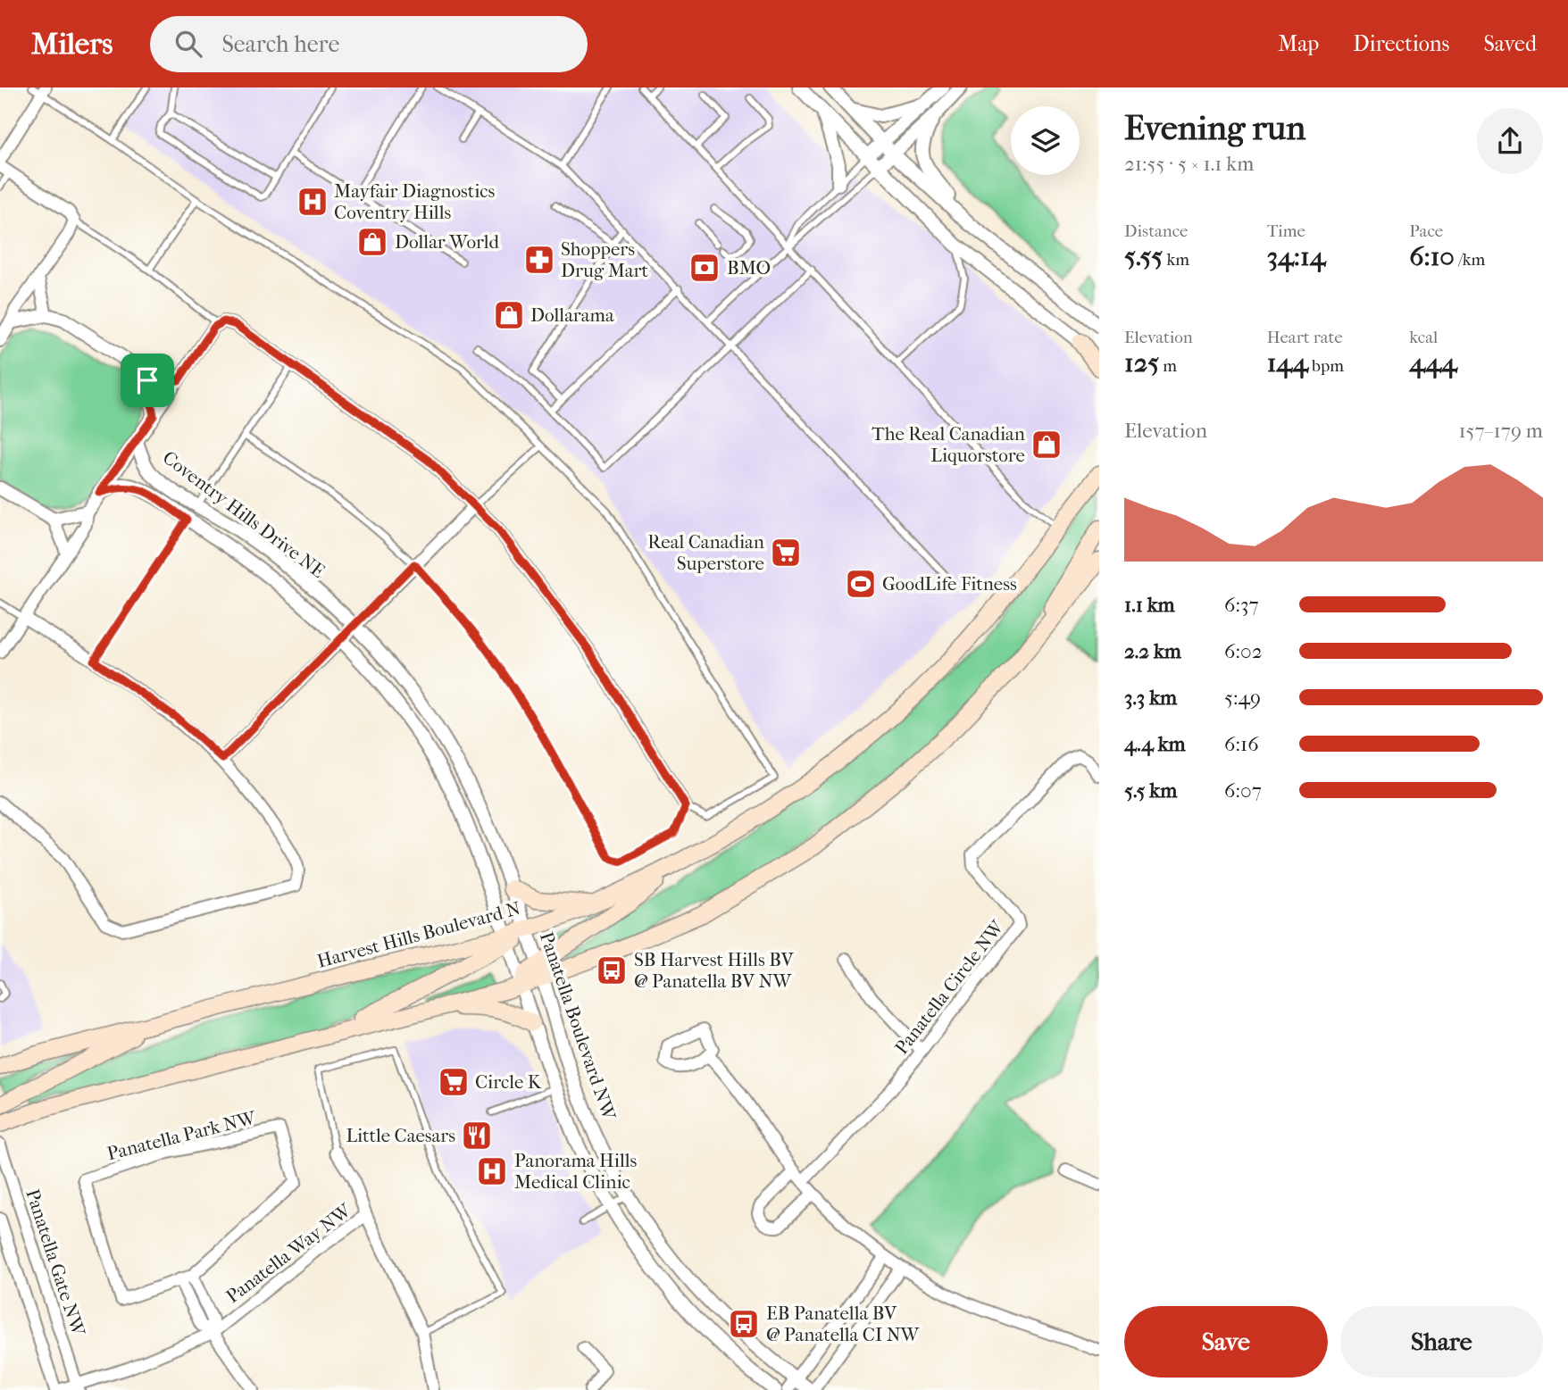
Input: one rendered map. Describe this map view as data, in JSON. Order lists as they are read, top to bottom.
{
  "streets": {
    "main road": ["Harvest Hills Boulevard N"],
    "street": [
      "Coventry Hills Drive NE",
      "Panatella Circle NW",
      "Panatella Boulevard NW",
      "Panatella Park NW",
      "Panatella Way NW",
      "Panatella Gate NW"
    ]
  },
  "crossings": [
    ["Coventry Hills Drive NE", "Harvest Hills Boulevard N"],
    ["Coventry Hills Drive NE", "Panatella Boulevard NW"],
    ["Harvest Hills Boulevard N", "Panatella Boulevard NW"],
    ["Panatella Way NW", "Panatella Gate NW"]
  ],
  "places": {
    "hospital": ["Mayfair Diagnostics Coventry Hills", "Panorama Hills Medical Clinic"],
    "shop": ["Dollar World", "Dollarama", "The Real Canadian Liquorstore"],
    "pharmacy": ["Shoppers Drug Mart"],
    "bank": ["BMO"],
    "supermarket": ["Real Canadian Superstore", "Circle K"],
    "sports": ["GoodLife Fitness"],
    "bus stop": ["SB Harvest Hills BV @ Panatella BV NW", "EB Panatella BV @ Panatella CI NW"],
    "restaurant": ["Little Caesars"]
  },
  "page": {
    "header": "Milers",
    "search": "Search here",
    "nav": ["Map", "Directions", "Saved"],
    "heading": ["Evening run", "21:55 · 5 × 1.1 km"],
    "stats": [
      ["Distance", "5.55 km"],
      ["Time", "34:14"],
      ["Pace", "6:10 /km"],
      ["Elevation", "125 m"],
      ["Heart rate", "144 bpm"],
      ["kcal", "444"]
    ],
    "chart": ["Elevation", "157–179 m"],
    "list": [
      {
        "name": "1.1 km",
        "note": "6:37"
      },
      {
        "name": "2.2 km",
        "note": "6:02"
      },
      {
        "name": "3.3 km",
        "note": "5:49"
      },
      {
        "name": "4.4 km",
        "note": "6:16"
      },
      {
        "name": "5.5 km",
        "note": "6:07"
      }
    ],
    "buttons": ["Save", "Share"]
  }
}
